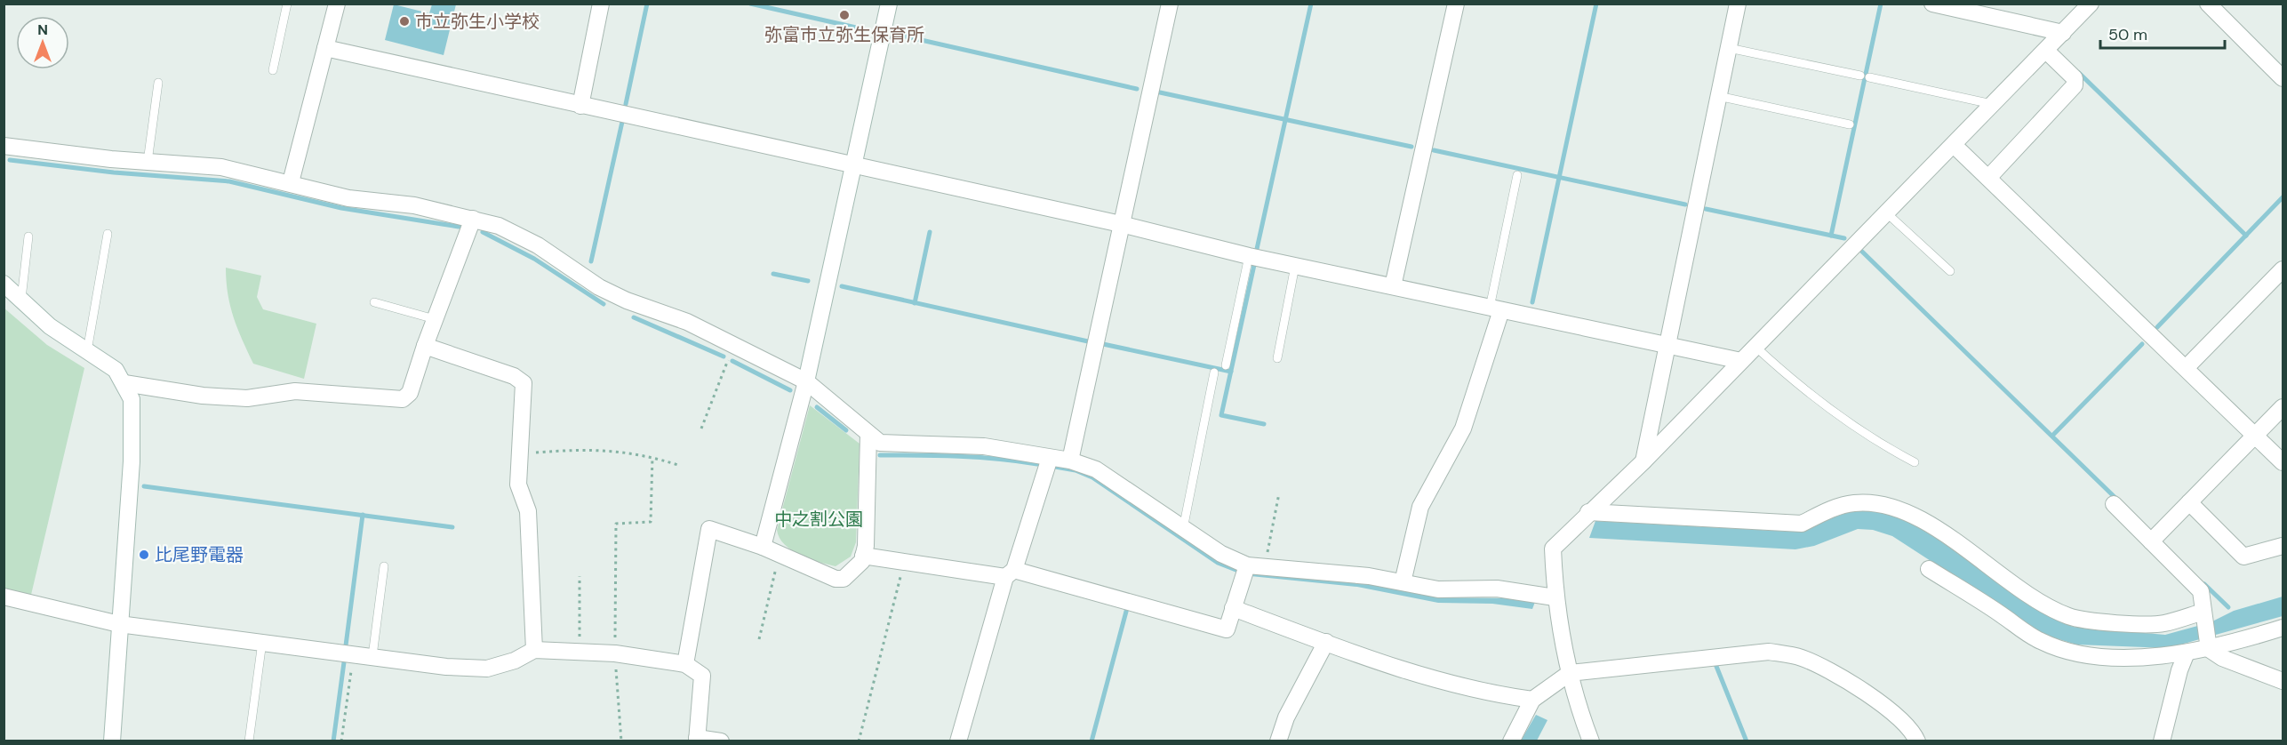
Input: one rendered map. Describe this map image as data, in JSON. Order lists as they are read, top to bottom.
{
  "parks": ["中之割公園"],
  "places": ["弥富市立弥生保育所", "市立弥生小学校", "比尾野電器"],
  "scale_bar": "50 m",
  "north": "top"
}
